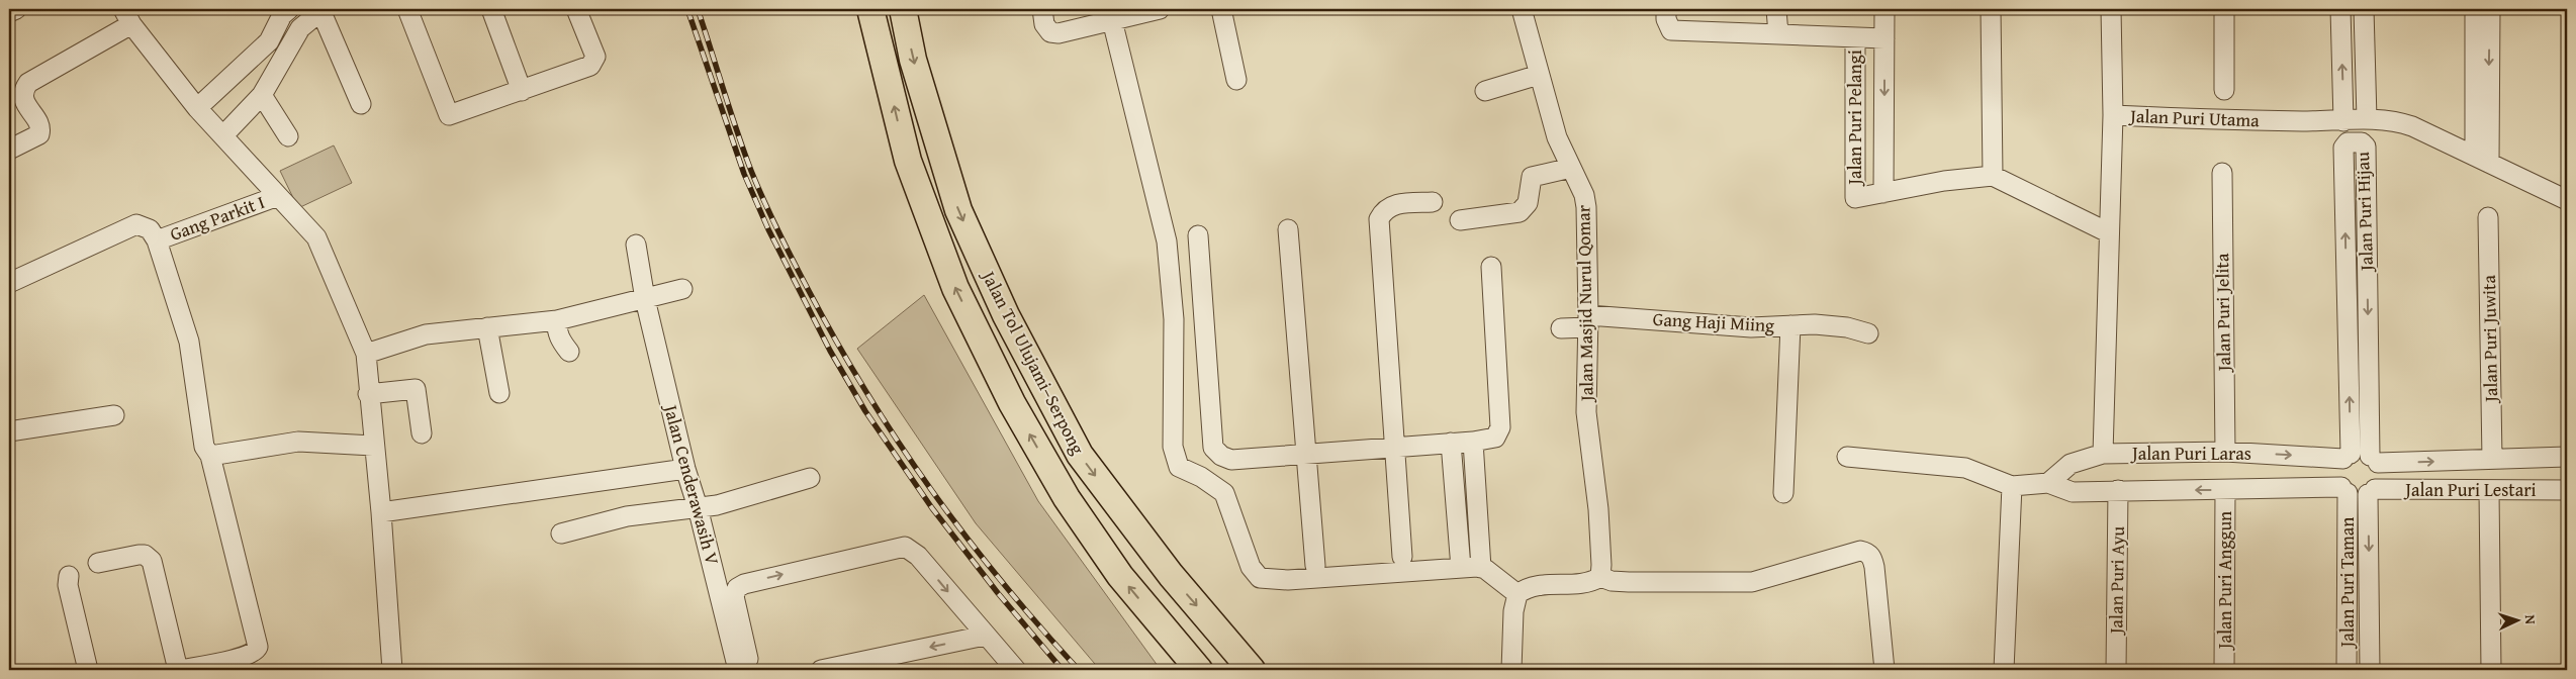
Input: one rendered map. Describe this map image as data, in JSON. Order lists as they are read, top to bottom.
{
  "streets": {
    "highway": ["Jalan Tol Ulujami–Serpong"],
    "street": [
      "Jalan Puri Pelangi",
      "Jalan Puri Utama",
      "Jalan Puri Hijau",
      "Gang Parkit I",
      "Jalan Masjid Nurul Qomar",
      "Jalan Puri Jelita",
      "Gang Haji Miing",
      "Jalan Puri Juwita",
      "Jalan Puri Laras",
      "Jalan Cenderawasih V",
      "Jalan Puri Lestari",
      "Jalan Puri Ayu",
      "Jalan Puri Anggun",
      "Jalan Puri Taman"
    ]
  },
  "crossings": [
    ["Jalan Puri Utama", "Jalan Puri Laras"],
    ["Jalan Puri Hijau", "Jalan Puri Laras"],
    ["Jalan Puri Hijau", "Jalan Puri Lestari"],
    ["Jalan Puri Hijau", "Jalan Puri Taman"],
    ["Jalan Masjid Nurul Qomar", "Gang Haji Miing"],
    ["Jalan Puri Jelita", "Jalan Puri Laras"],
    ["Jalan Puri Laras", "Jalan Puri Lestari"],
    ["Jalan Puri Laras", "Jalan Puri Ayu"],
    ["Jalan Puri Laras", "Jalan Puri Anggun"],
    ["Jalan Puri Laras", "Jalan Puri Taman"],
    ["Jalan Puri Lestari", "Jalan Puri Taman"]
  ],
  "north": "right"
}
